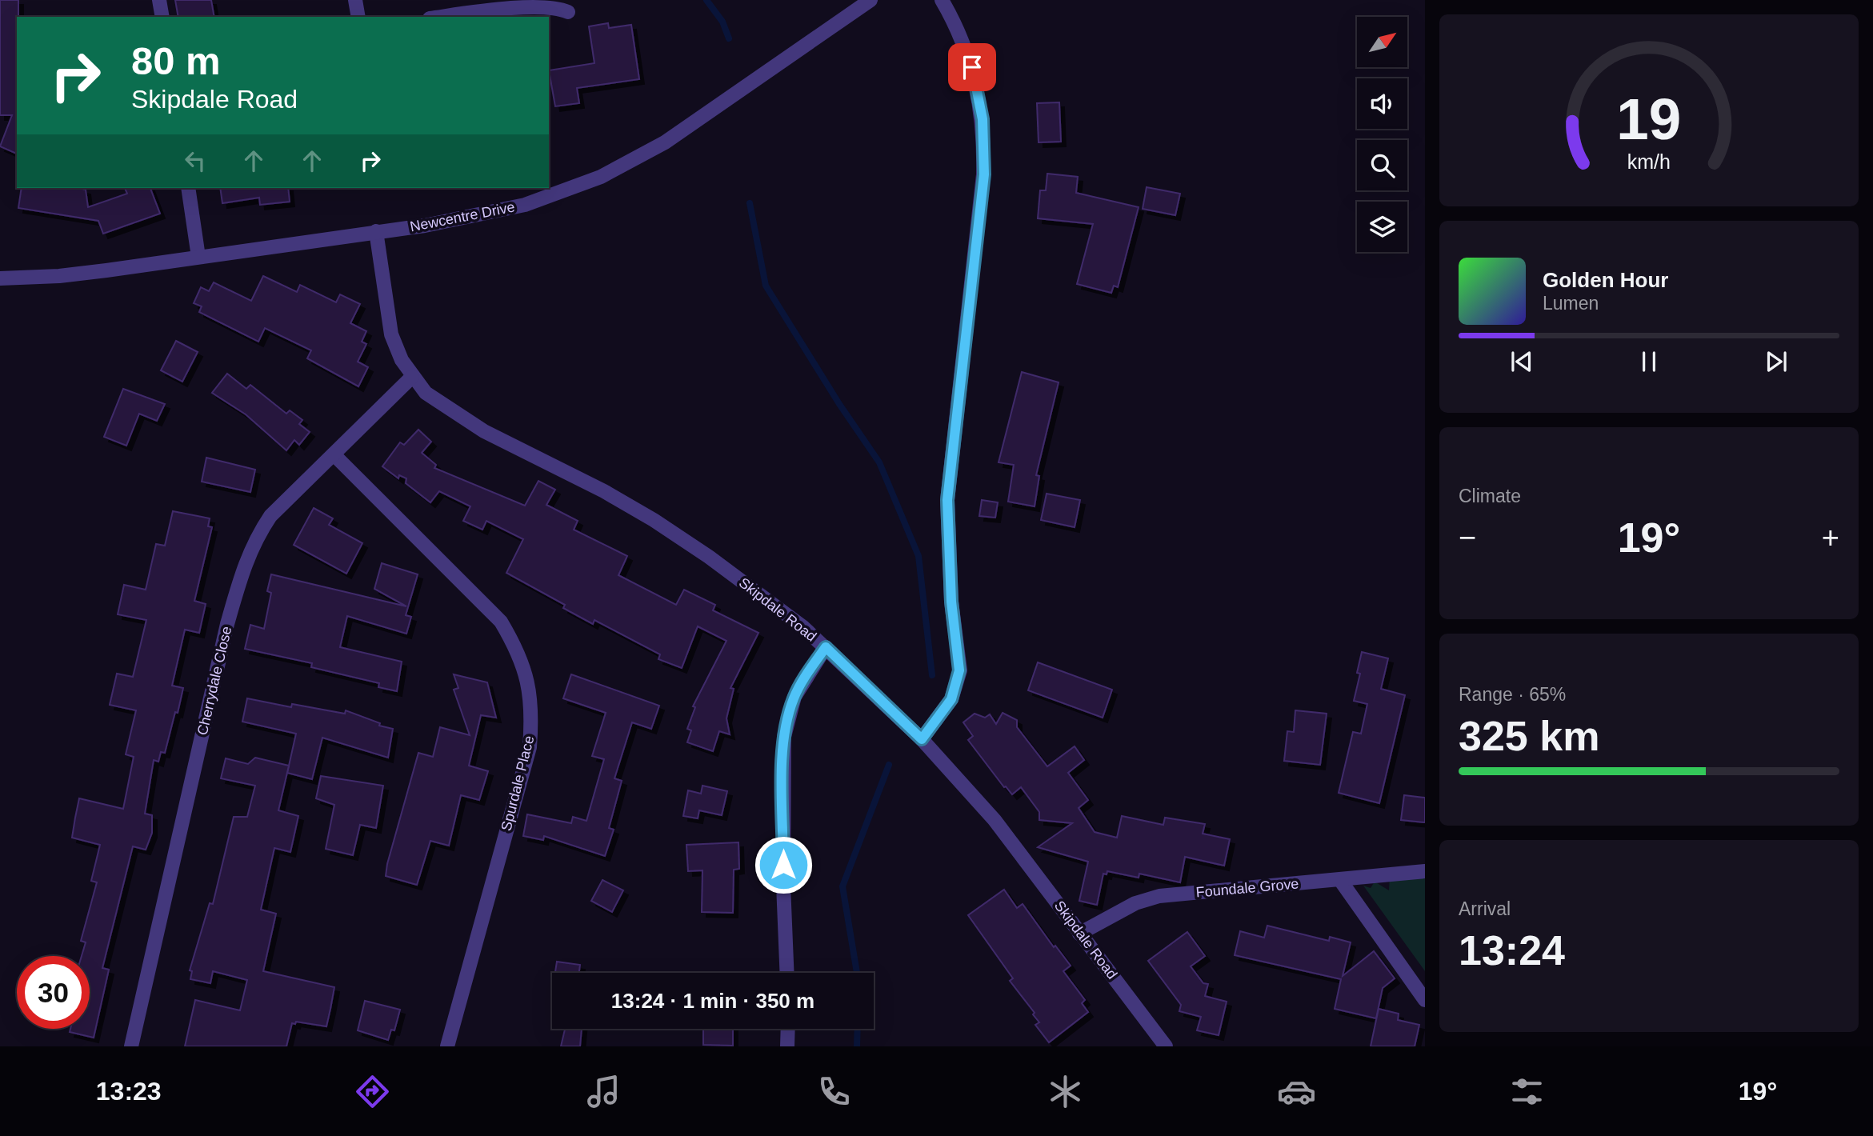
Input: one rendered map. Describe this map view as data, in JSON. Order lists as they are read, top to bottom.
{
  "streets": {
    "street": [
      "Newcentre Drive",
      "Skipdale Road",
      "Cherrydale Close",
      "Spurdale Place",
      "Foundale Grove"
    ]
  },
  "crossings": [
    ["Newcentre Drive", "Skipdale Road"],
    ["Skipdale Road", "Cherrydale Close"],
    ["Skipdale Road", "Foundale Grove"],
    ["Cherrydale Close", "Spurdale Place"]
  ],
  "north": "top right",
  "page": {
    "turn": ["80 m", "Skipdale Road"],
    "song": ["Golden Hour", "Lumen"],
    "tile": [
      "Climate",
      ["Range · 65%", "325 km"],
      ["Arrival", "13:24"]
    ],
    "heat": ["−", "19°", "+"],
    "limit": "30",
    "trip": "13:24 · 1 min · 350 m",
    "tabs": ["13:23", "19°"],
    "gauge": ["19", "km/h"]
  }
}
